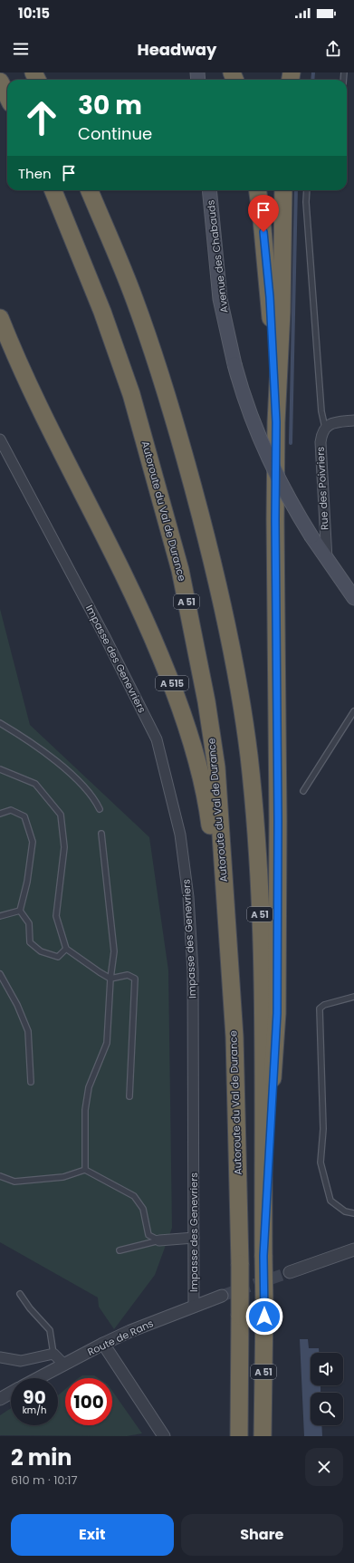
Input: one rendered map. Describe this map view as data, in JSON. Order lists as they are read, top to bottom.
{
  "streets": {
    "highway": ["Autoroute du Val de Durance", "A 51", "A 515"],
    "main road": ["Avenue des Chabauds"],
    "street": ["Rue des Poivriers", "Impasse des Genevriers", "Route de Rans"]
  },
  "crossings": [
    ["Avenue des Chabauds", "Rue des Poivriers"],
    ["Autoroute du Val de Durance", "A 515"],
    ["Impasse des Genevriers", "Route de Rans"]
  ],
  "page": {
    "status": "10:15",
    "header": "Headway",
    "turn": ["30 m", "Continue"],
    "then": "Then",
    "speed": "90 km/h",
    "limit": "100",
    "heading": ["2 min", "610 m · 10:17"],
    "buttons": ["Exit", "Share"]
  }
}
